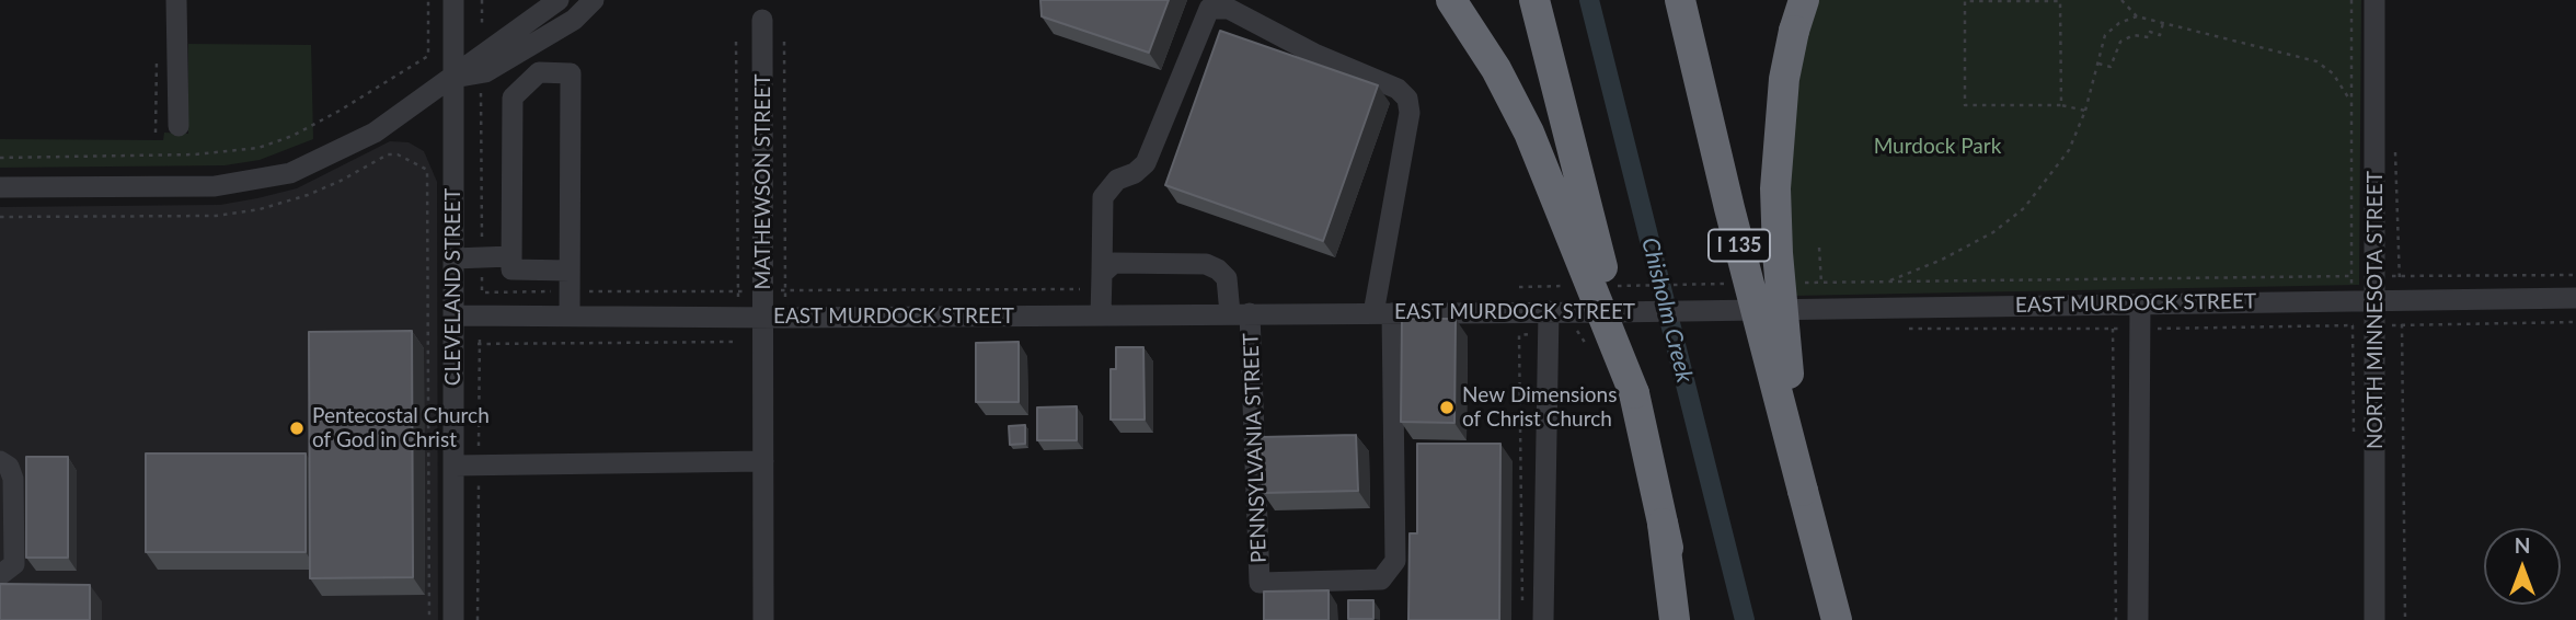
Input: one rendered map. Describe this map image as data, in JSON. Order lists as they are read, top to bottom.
{
  "streets": {
    "highway": ["I 135"],
    "street": [
      "MATHEWSON STREET",
      "CLEVELAND STREET",
      "EAST MURDOCK STREET",
      "NORTH MINNESOTA STREET",
      "PENNSYLVANIA STREET"
    ]
  },
  "crossings": [
    ["MATHEWSON STREET", "EAST MURDOCK STREET"],
    ["CLEVELAND STREET", "EAST MURDOCK STREET"],
    ["EAST MURDOCK STREET", "NORTH MINNESOTA STREET"],
    ["EAST MURDOCK STREET", "PENNSYLVANIA STREET"]
  ],
  "water": ["Chisholm Creek"],
  "parks": ["Murdock Park"],
  "places": ["New Dimensions of Christ Church", "Pentecostal Church of God in Christ"],
  "north": "top"
}
